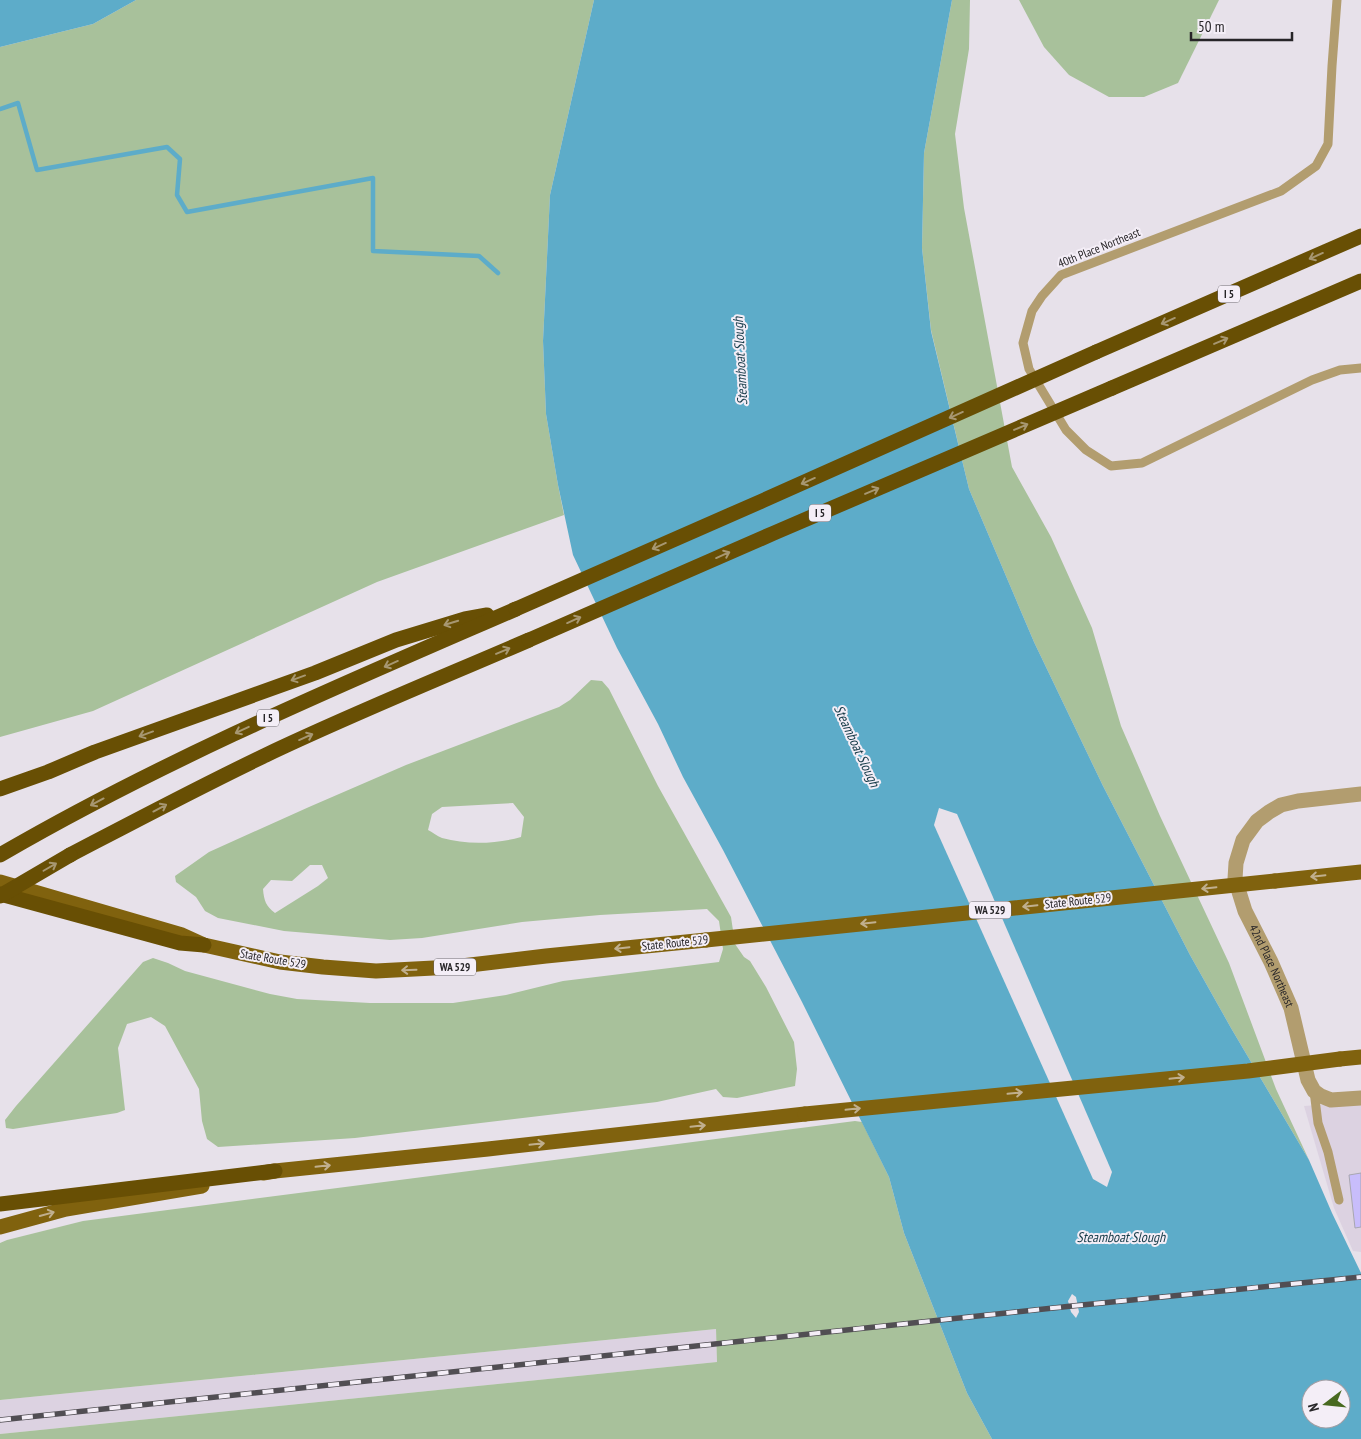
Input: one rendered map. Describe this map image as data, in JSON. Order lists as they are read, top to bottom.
{
  "streets": {
    "highway": ["I 5"],
    "main road": ["State Route 529", "WA 529"],
    "street": ["42nd Place Northeast"],
    "lane": ["40th Place Northeast"]
  },
  "one_way": ["State Route 529"],
  "water": ["Steamboat Slough"],
  "scale_bar": "50 m",
  "north": "left"
}
